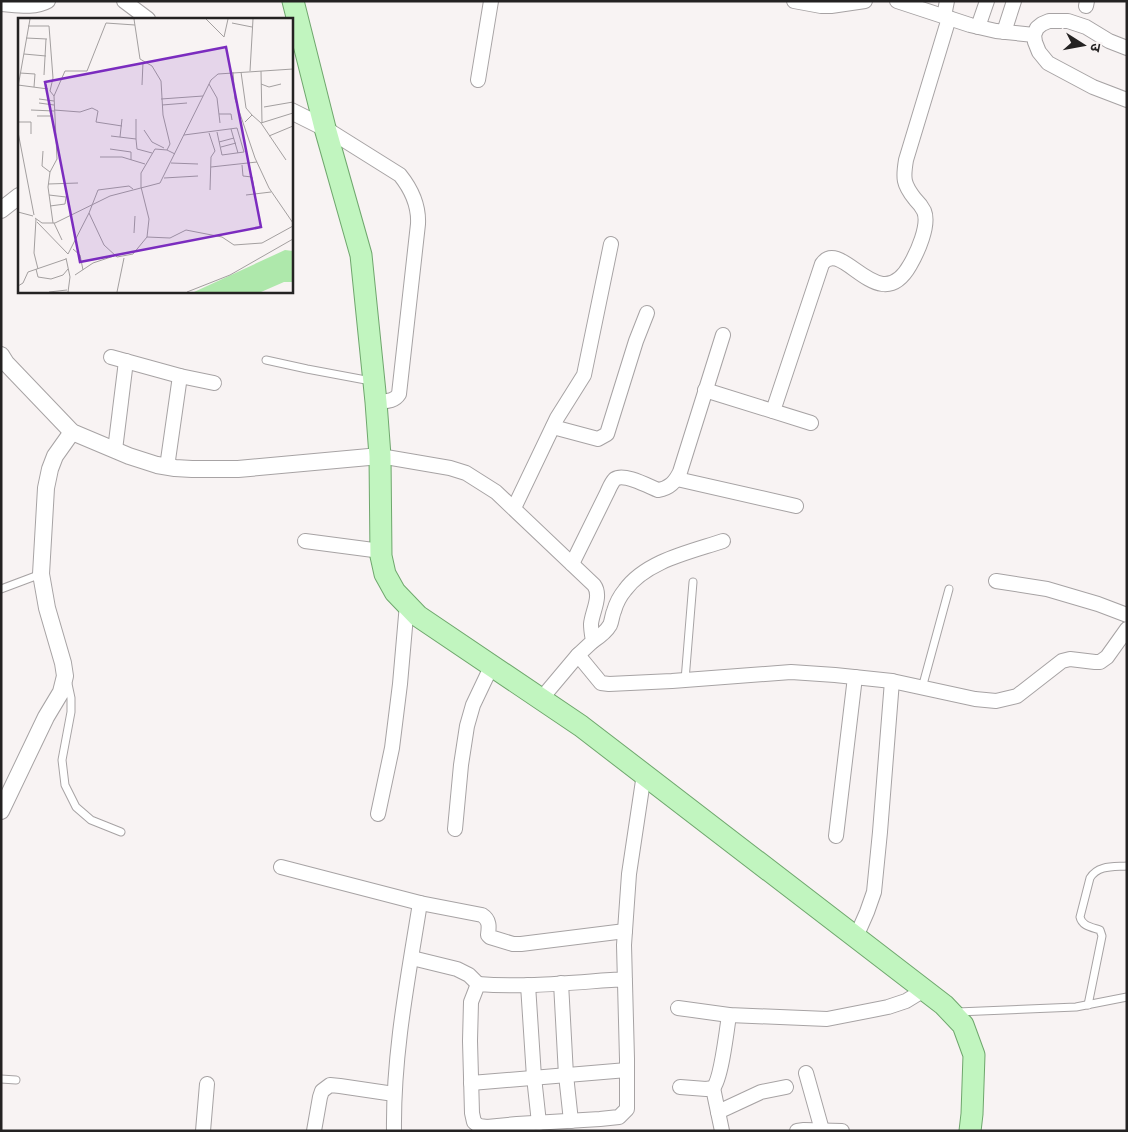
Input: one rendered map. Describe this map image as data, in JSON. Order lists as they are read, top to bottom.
{
  "north": "right"
}
